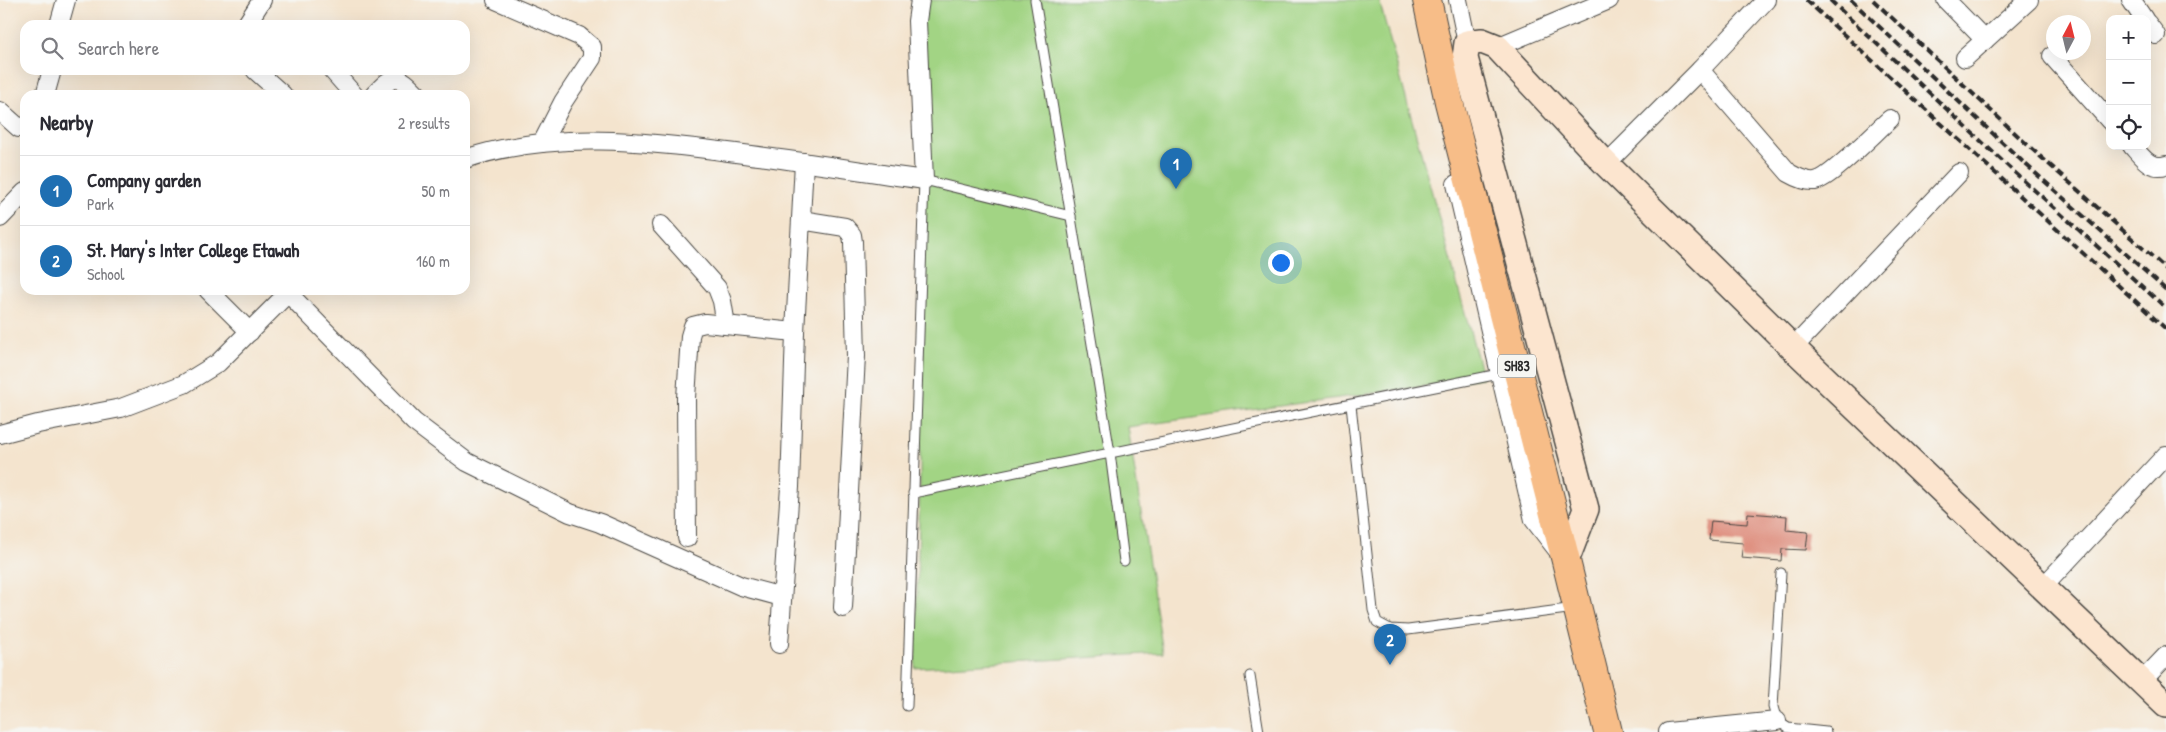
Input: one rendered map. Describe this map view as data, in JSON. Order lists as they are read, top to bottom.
{
  "streets": {
    "main road": ["SH83"]
  },
  "north": "top",
  "page": {
    "map_buttons": ["+", "−"],
    "search": "Search here",
    "heading": ["Nearby", "2 results"],
    "pins": ["1", "2"],
    "list": [
      {
        "mark": "1",
        "name": "Company garden",
        "note": "Park",
        "value": "50 m"
      },
      {
        "mark": "2",
        "name": "St. Mary's Inter College Etawah",
        "note": "School",
        "value": "160 m"
      }
    ]
  }
}
